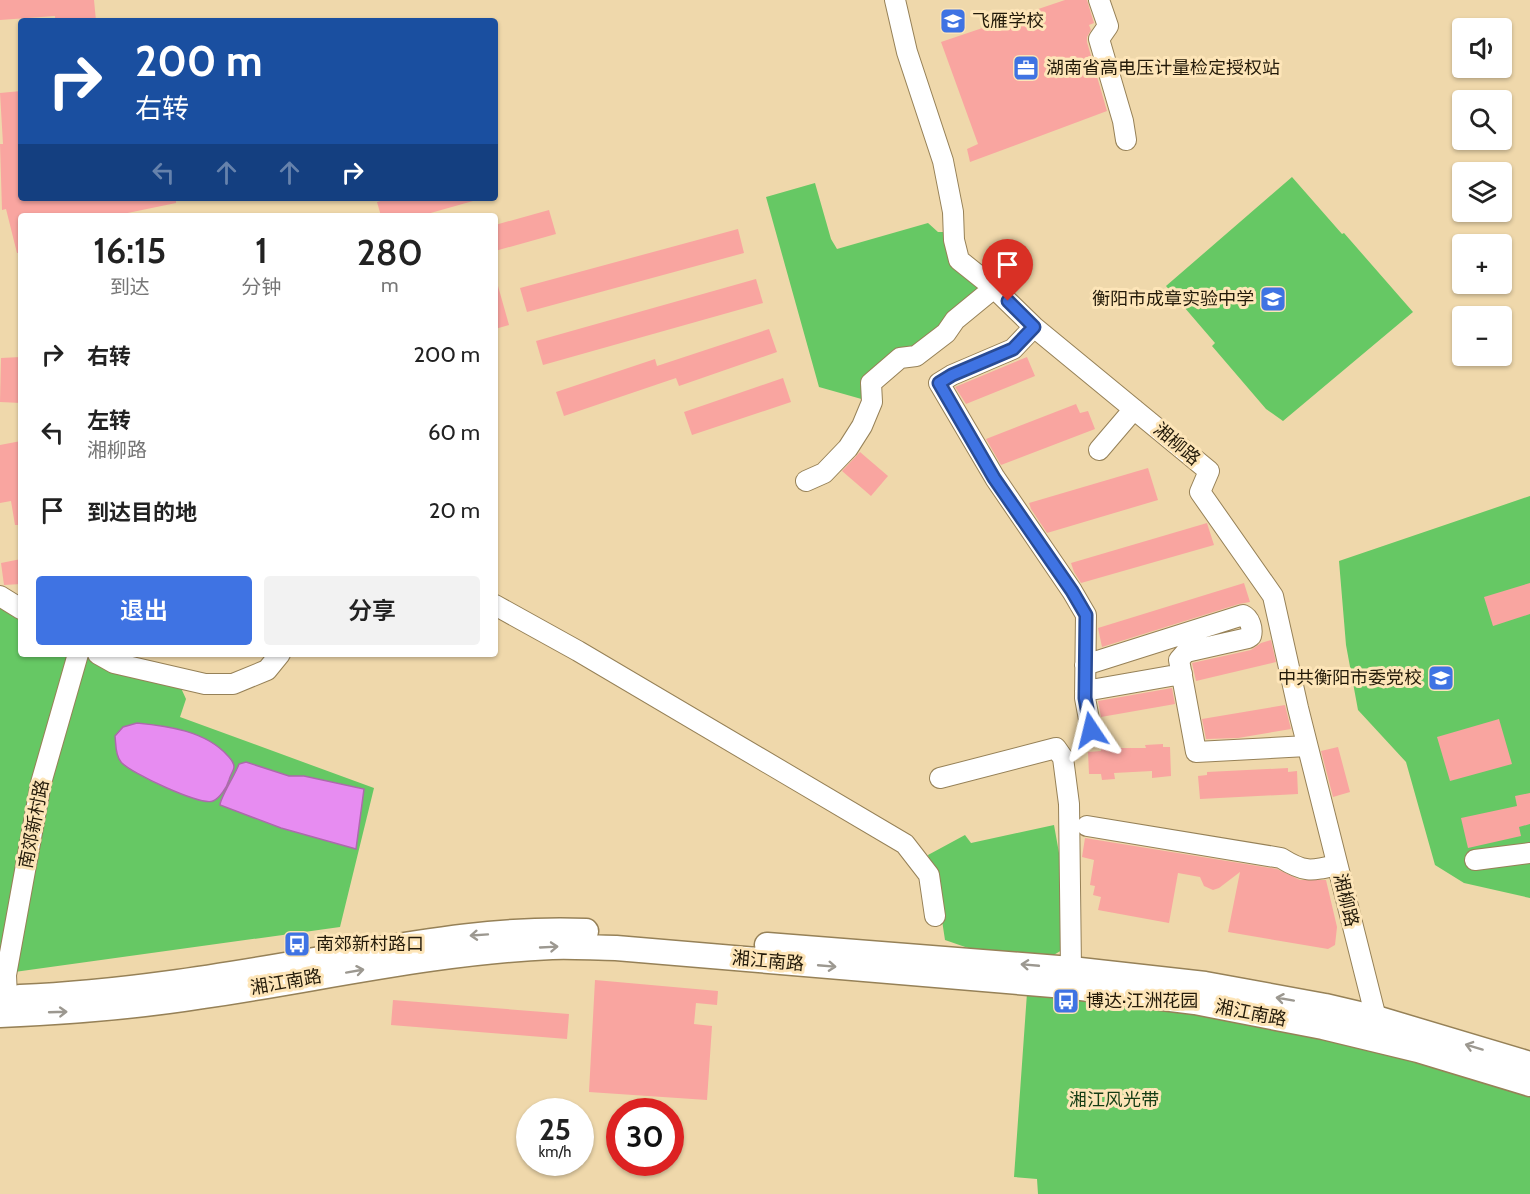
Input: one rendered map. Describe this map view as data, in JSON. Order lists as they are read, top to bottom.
{
  "streets": {
    "main road": ["湘江南路"],
    "street": ["湘柳路", "南郊新村路"]
  },
  "crossings": [
    ["湘柳路", "湘江南路"],
    ["南郊新村路", "湘江南路"]
  ],
  "parks": ["湘江风光带"],
  "places": {
    "school or university": ["飞雁学校", "衡阳市成章实验中学", "中共衡阳市委党校"],
    "office": ["湖南省高电压计量检定授权站"],
    "bus stop": ["南郊新村路口", "博达·江洲花园"]
  },
  "page": {
    "map_buttons": ["+", "−"],
    "turn": ["200 m", "右转"],
    "eta": [
      "16:15",
      "到达",
      "1",
      "分钟",
      "280",
      "m"
    ],
    "list": [
      {
        "name": "右转",
        "value": "200 m"
      },
      {
        "name": "左转",
        "note": "湘柳路",
        "value": "60 m"
      },
      {
        "name": "到达目的地",
        "value": "20 m"
      }
    ],
    "buttons": ["退出", "分享"],
    "speed": "25 km/h",
    "limit": "30"
  }
}
